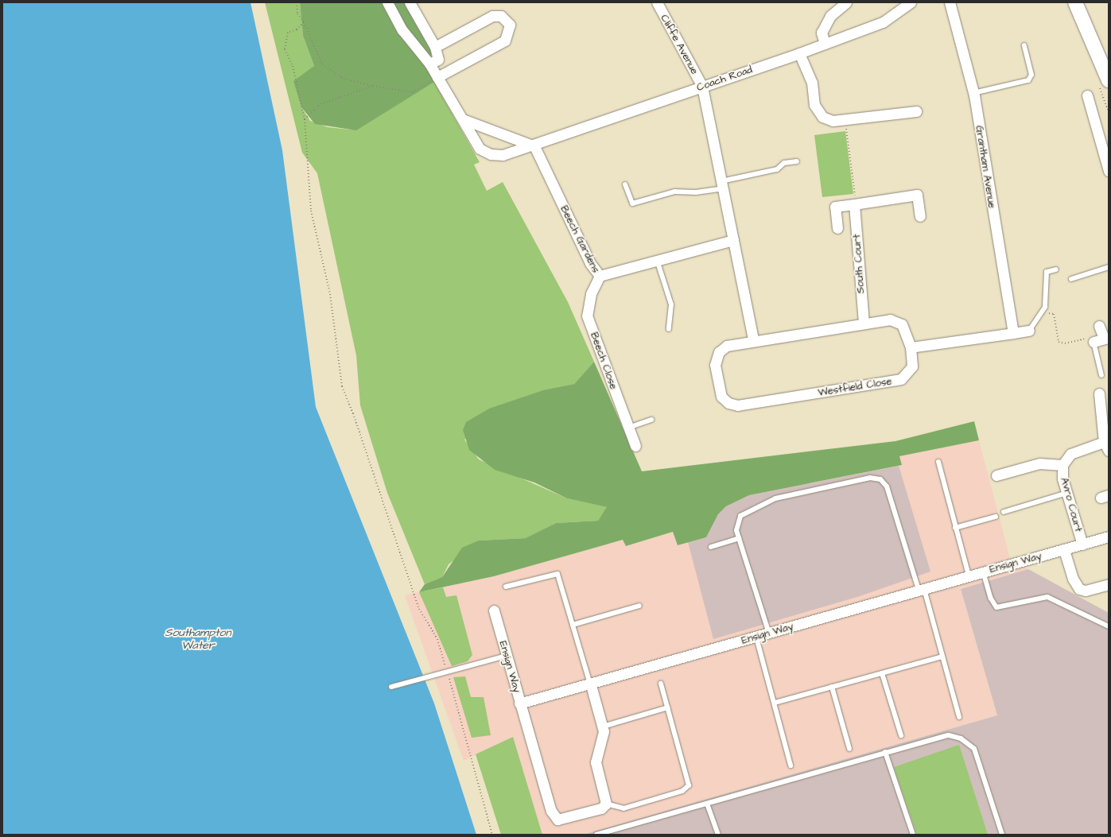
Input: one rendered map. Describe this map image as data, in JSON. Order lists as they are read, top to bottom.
{
  "streets": {
    "street": [
      "Cliffe Avenue",
      "Coach Road",
      "Grantham Avenue",
      "Beech Gardens",
      "South Court",
      "Beech Close",
      "Westfield Close",
      "Avro Court",
      "Ensign Way"
    ]
  },
  "crossings": [
    ["Cliffe Avenue", "Coach Road"],
    ["Coach Road", "Beech Gardens"],
    ["Beech Gardens", "Beech Close"],
    ["South Court", "Westfield Close"],
    ["Avro Court", "Ensign Way"]
  ],
  "water": ["Southampton Water"]
}
